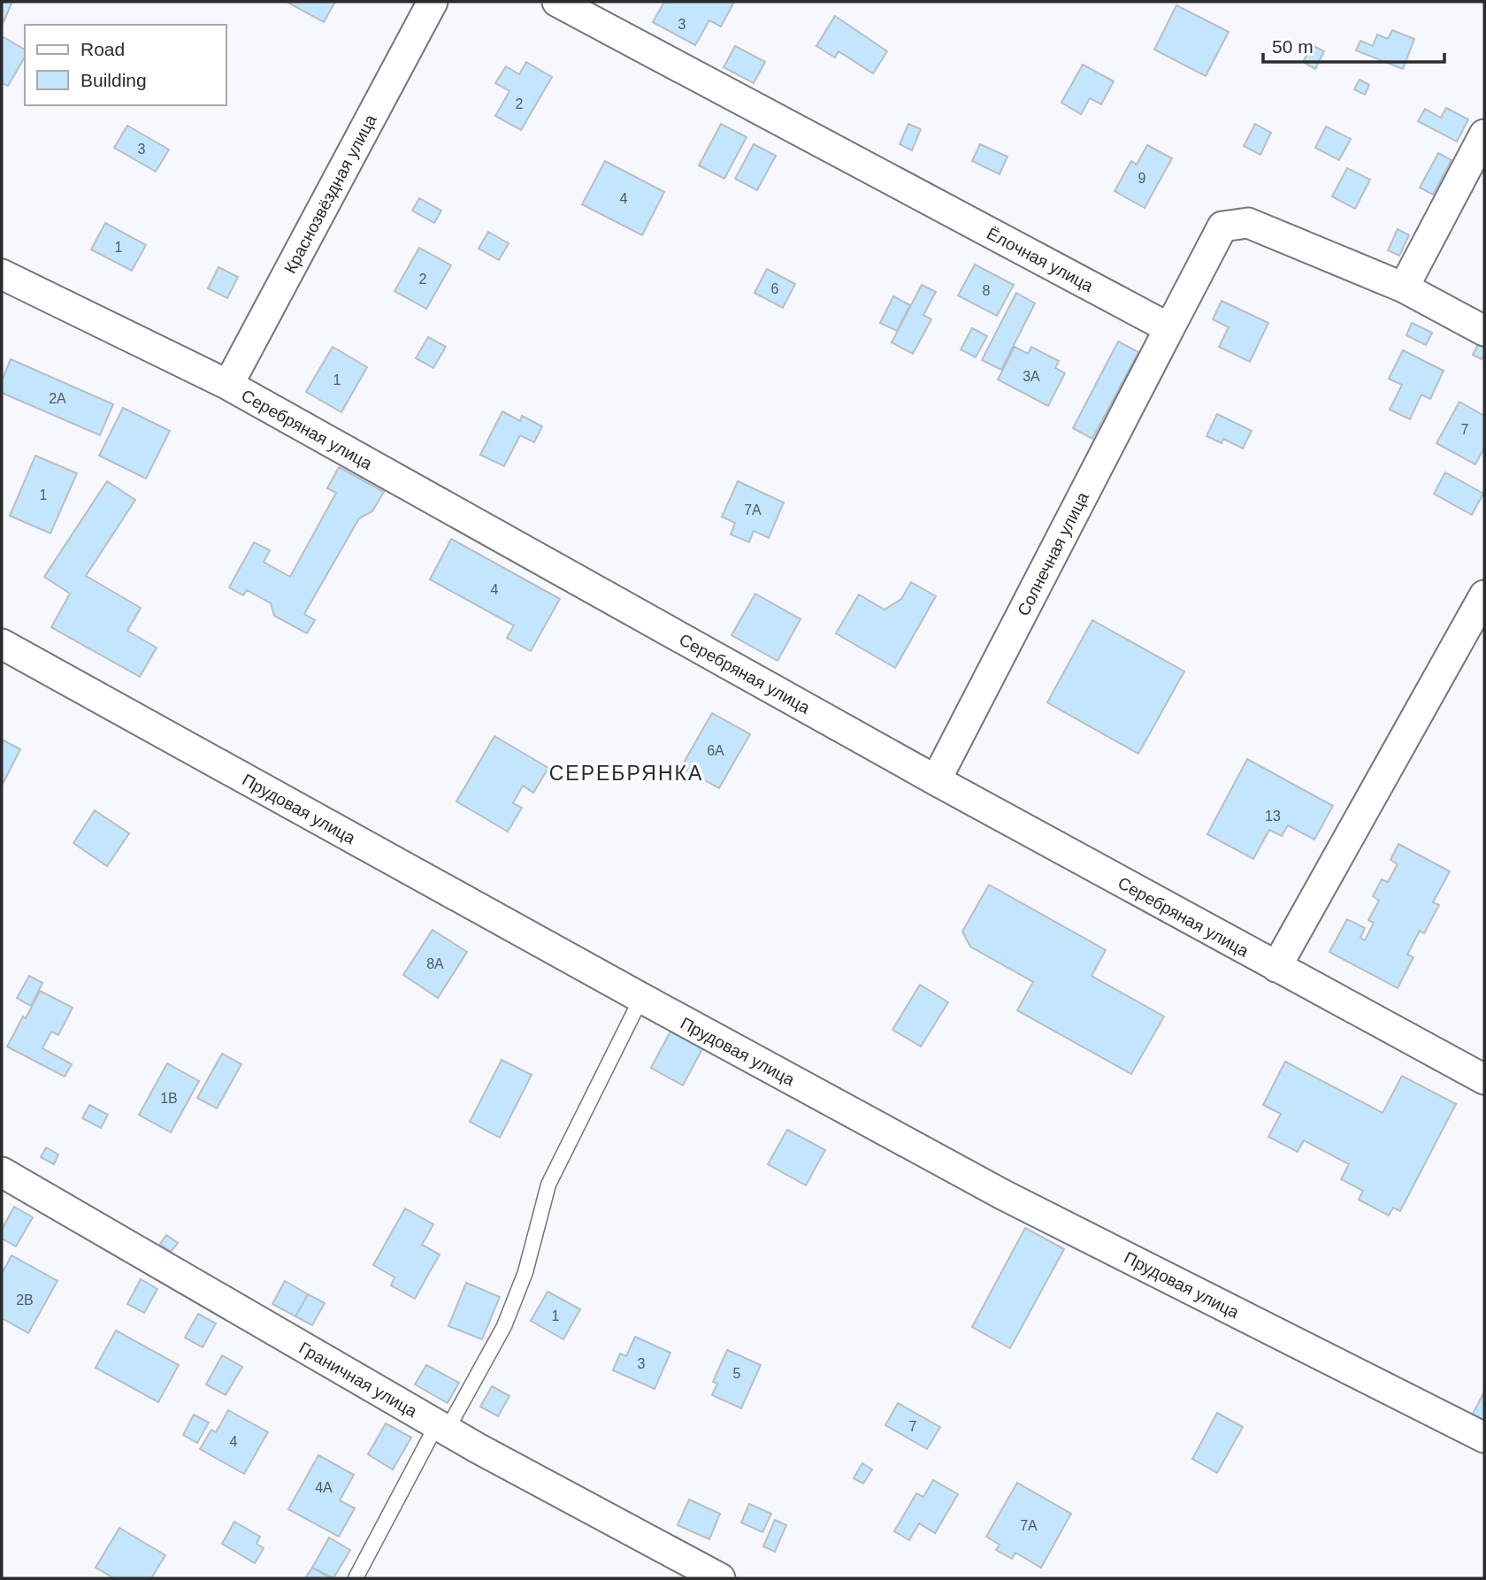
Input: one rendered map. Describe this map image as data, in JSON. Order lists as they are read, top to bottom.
{
  "streets": {
    "street": [
      "Краснозвёздная улица",
      "Ёлочная улица",
      "Серебряная улица",
      "Солнечная улица",
      "Прудовая улица",
      "Граничная улица"
    ]
  },
  "crossings": [
    ["Краснозвёздная улица", "Серебряная улица"],
    ["Ёлочная улица", "Солнечная улица"],
    ["Серебряная улица", "Солнечная улица"]
  ],
  "districts": ["СЕРЕБРЯНКА"],
  "house_numbers": [
    "3",
    "2",
    "3",
    "9",
    "4",
    "1",
    "2",
    "6",
    "8",
    "3А",
    "1",
    "2А",
    "7",
    "1",
    "7А",
    "4",
    "6А",
    "13",
    "8А",
    "1В",
    "2В",
    "1",
    "3",
    "5",
    "7",
    "4",
    "4А",
    "7А"
  ],
  "legend": ["Road", "Building"],
  "scale_bar": "50 m"
}
